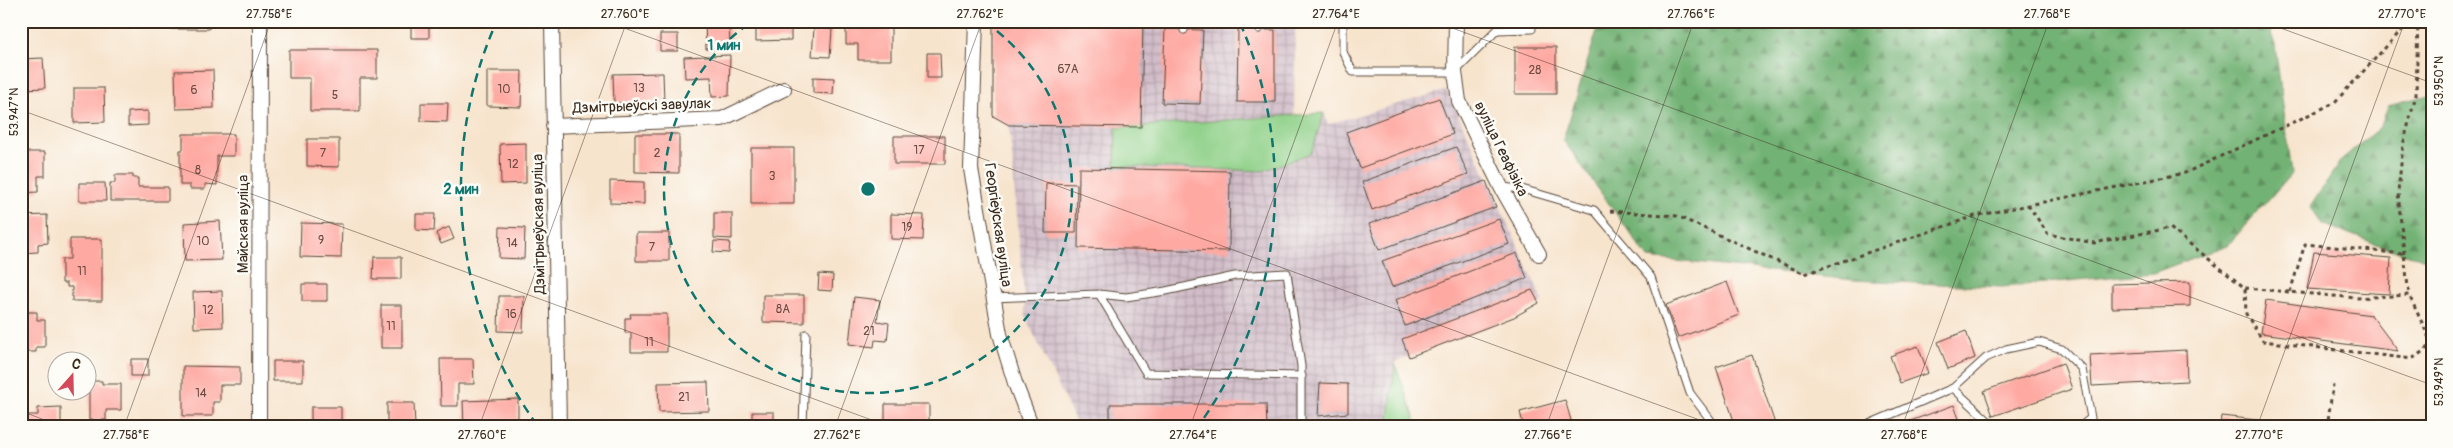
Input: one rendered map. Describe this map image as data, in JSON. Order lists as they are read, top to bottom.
{
  "streets": {
    "street": [
      "Дзмітрыеўскі завулак",
      "вуліца Геафізіка",
      "Майская вуліца",
      "Дзмітрыеўская вуліца",
      "Георгіеўская вуліца"
    ]
  },
  "crossings": [
    ["Дзмітрыеўскі завулак", "Дзмітрыеўская вуліца"]
  ],
  "house_numbers": [
    "67А",
    "28",
    "13",
    "10",
    "6",
    "5",
    "17",
    "7",
    "2",
    "12",
    "8",
    "3",
    "19",
    "9",
    "10",
    "14",
    "7",
    "11",
    "8А",
    "12",
    "16",
    "11",
    "21",
    "11",
    "14",
    "21"
  ],
  "north": "top",
  "coordinates": [
    "27.758°E",
    "27.760°E",
    "27.762°E",
    "27.764°E",
    "27.766°E",
    "27.768°E",
    "27.770°E",
    "53.950°N",
    "53.947°N",
    "53.949°N"
  ],
  "rings": ["1 мин", "2 мин"]
}
